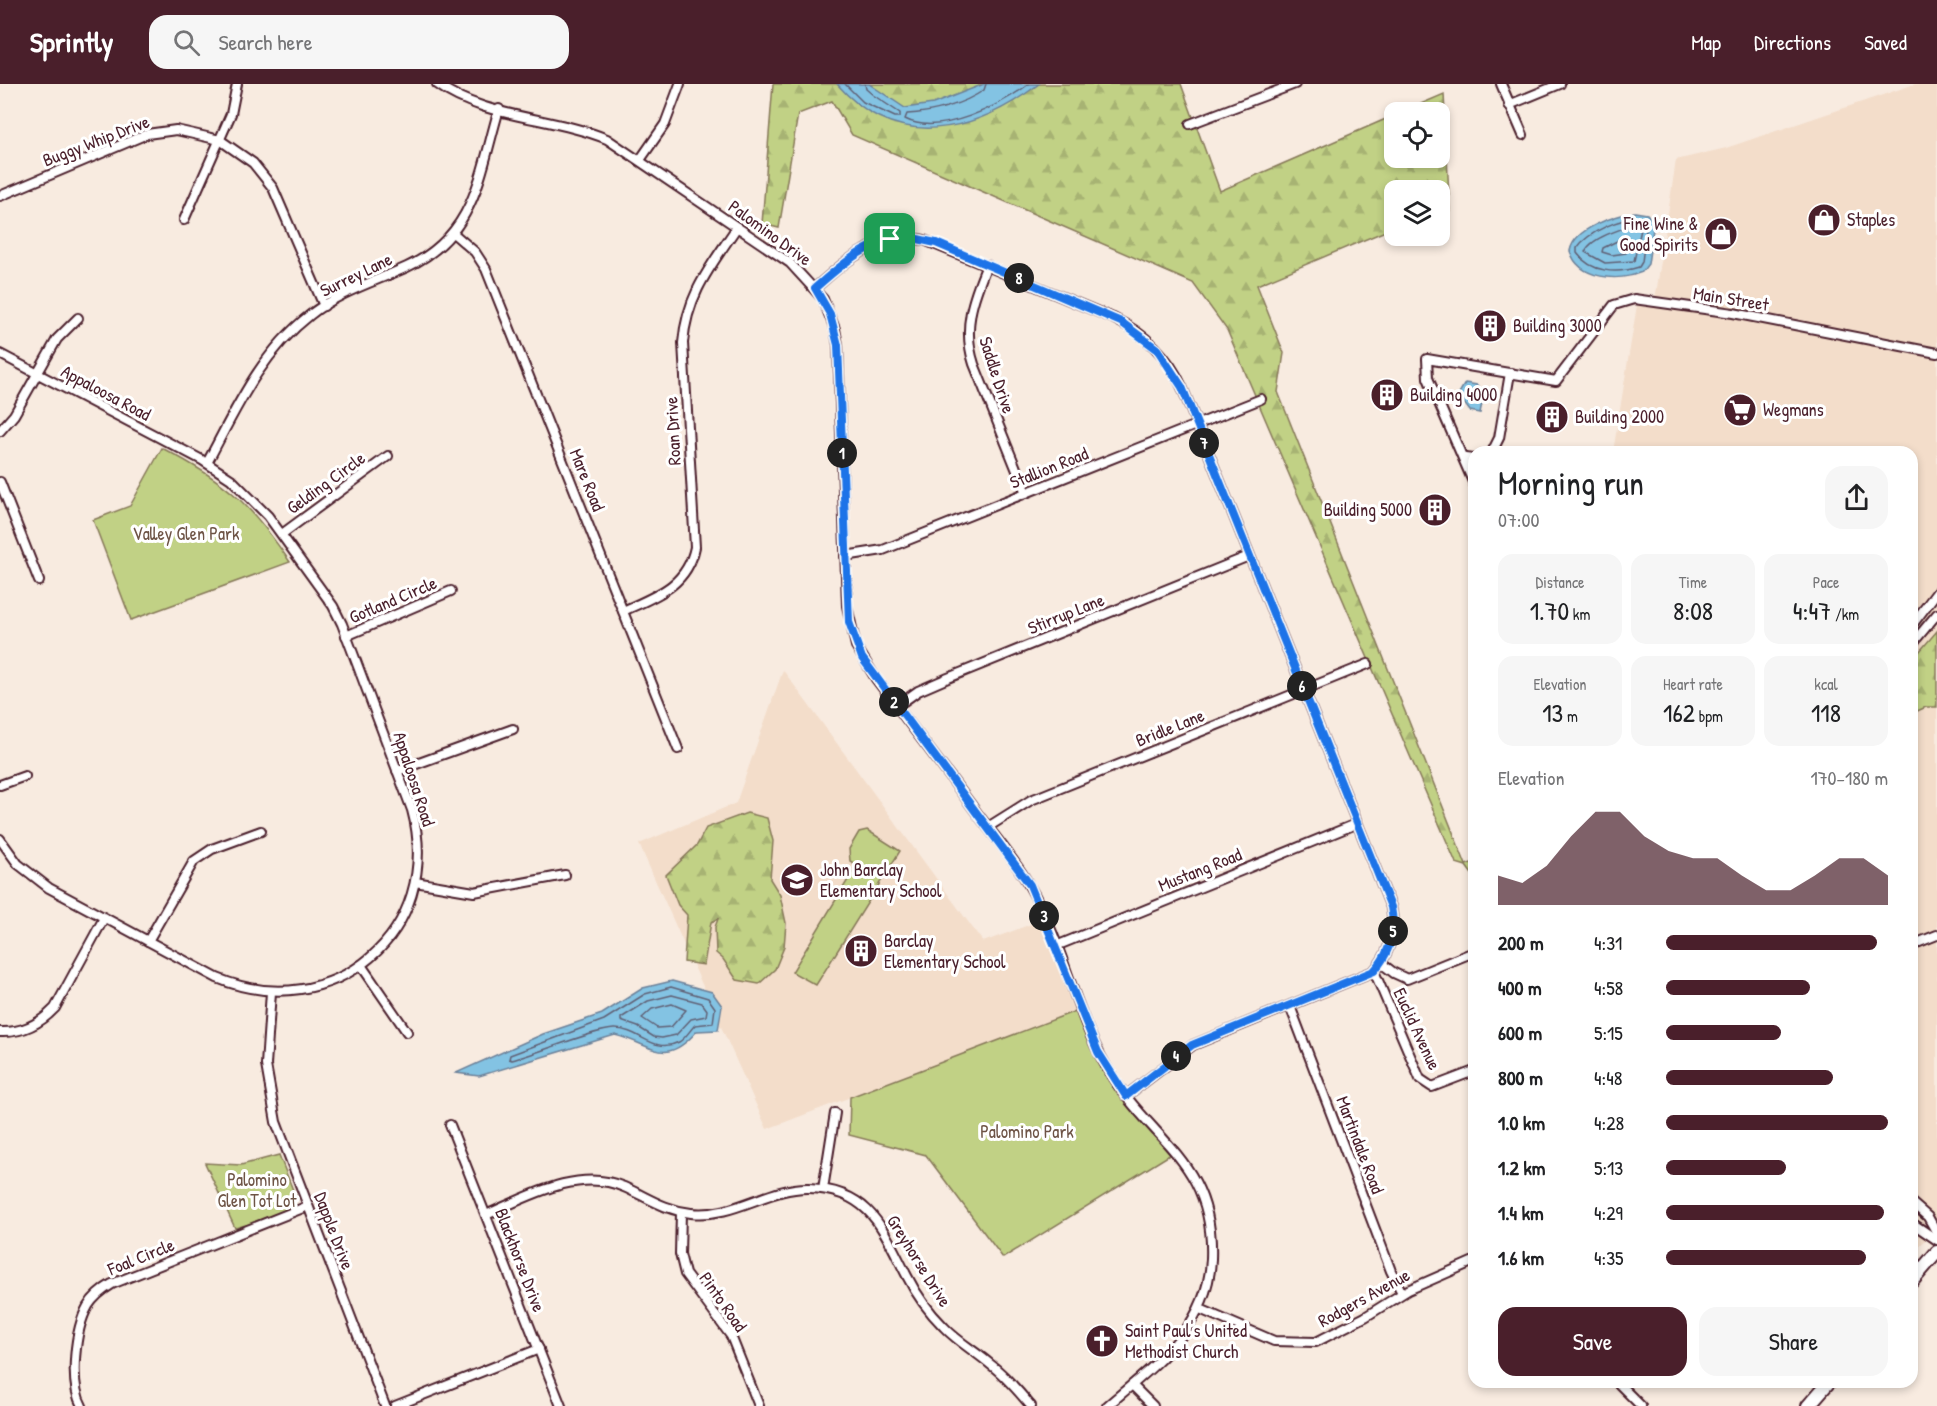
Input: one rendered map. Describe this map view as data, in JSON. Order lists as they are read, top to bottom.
{
  "streets": {
    "street": [
      "Buggy Whip Drive",
      "Palomino Drive",
      "Surrey Lane",
      "Main Street",
      "Saddle Drive",
      "Appaloosa Road",
      "Roan Drive",
      "Stallion Road",
      "Mare Road",
      "Gelding Circle",
      "Gotland Circle",
      "Stirrup Lane",
      "Bridle Lane",
      "Mustang Road",
      "Euclid Avenue",
      "Martindale Road",
      "Dapple Drive",
      "Foal Circle",
      "Blackhorse Drive",
      "Greyhorse Drive",
      "Rodgers Avenue",
      "Pinto Road"
    ]
  },
  "crossings": [
    ["Buggy Whip Drive", "Surrey Lane"],
    ["Palomino Drive", "Surrey Lane"],
    ["Palomino Drive", "Roan Drive"],
    ["Palomino Drive", "Stallion Road"],
    ["Palomino Drive", "Stirrup Lane"],
    ["Palomino Drive", "Bridle Lane"],
    ["Palomino Drive", "Mustang Road"],
    ["Palomino Drive", "Euclid Avenue"],
    ["Palomino Drive", "Rodgers Avenue"],
    ["Surrey Lane", "Appaloosa Road"],
    ["Surrey Lane", "Mare Road"],
    ["Saddle Drive", "Stallion Road"],
    ["Appaloosa Road", "Gelding Circle"],
    ["Appaloosa Road", "Gotland Circle"],
    ["Appaloosa Road", "Dapple Drive"],
    ["Roan Drive", "Mare Road"],
    ["Euclid Avenue", "Martindale Road"],
    ["Martindale Road", "Rodgers Avenue"],
    ["Dapple Drive", "Foal Circle"],
    ["Blackhorse Drive", "Greyhorse Drive"],
    ["Greyhorse Drive", "Pinto Road"]
  ],
  "parks": ["Valley Glen Park", "Palomino Park", "Palomino Glen Tot Lot"],
  "places": {
    "shop": ["Staples", "Fine Wine & Good Spirits"],
    "building": [
      "Building 3000",
      "Building 4000",
      "Building 2000",
      "Building 5000",
      "Barclay Elementary School"
    ],
    "supermarket": ["Wegmans"],
    "school or university": ["John Barclay Elementary School"],
    "church": ["Saint Paul's United Methodist Church"]
  },
  "page": {
    "header": "Sprintly",
    "search": "Search here",
    "nav": ["Map", "Directions", "Saved"],
    "pins": [
      "8",
      "7",
      "1",
      "6",
      "2",
      "3",
      "5",
      "4"
    ],
    "heading": ["Morning run", "07:00"],
    "stats": [
      ["Distance", "1.70 km"],
      ["Time", "8:08"],
      ["Pace", "4:47 /km"],
      ["Elevation", "13 m"],
      ["Heart rate", "162 bpm"],
      ["kcal", "118"]
    ],
    "chart": ["Elevation", "170–180 m"],
    "list": [
      {
        "name": "200 m",
        "note": "4:31"
      },
      {
        "name": "400 m",
        "note": "4:58"
      },
      {
        "name": "600 m",
        "note": "5:15"
      },
      {
        "name": "800 m",
        "note": "4:48"
      },
      {
        "name": "1.0 km",
        "note": "4:28"
      },
      {
        "name": "1.2 km",
        "note": "5:13"
      },
      {
        "name": "1.4 km",
        "note": "4:29"
      },
      {
        "name": "1.6 km",
        "note": "4:35"
      }
    ],
    "buttons": ["Save", "Share"]
  }
}
